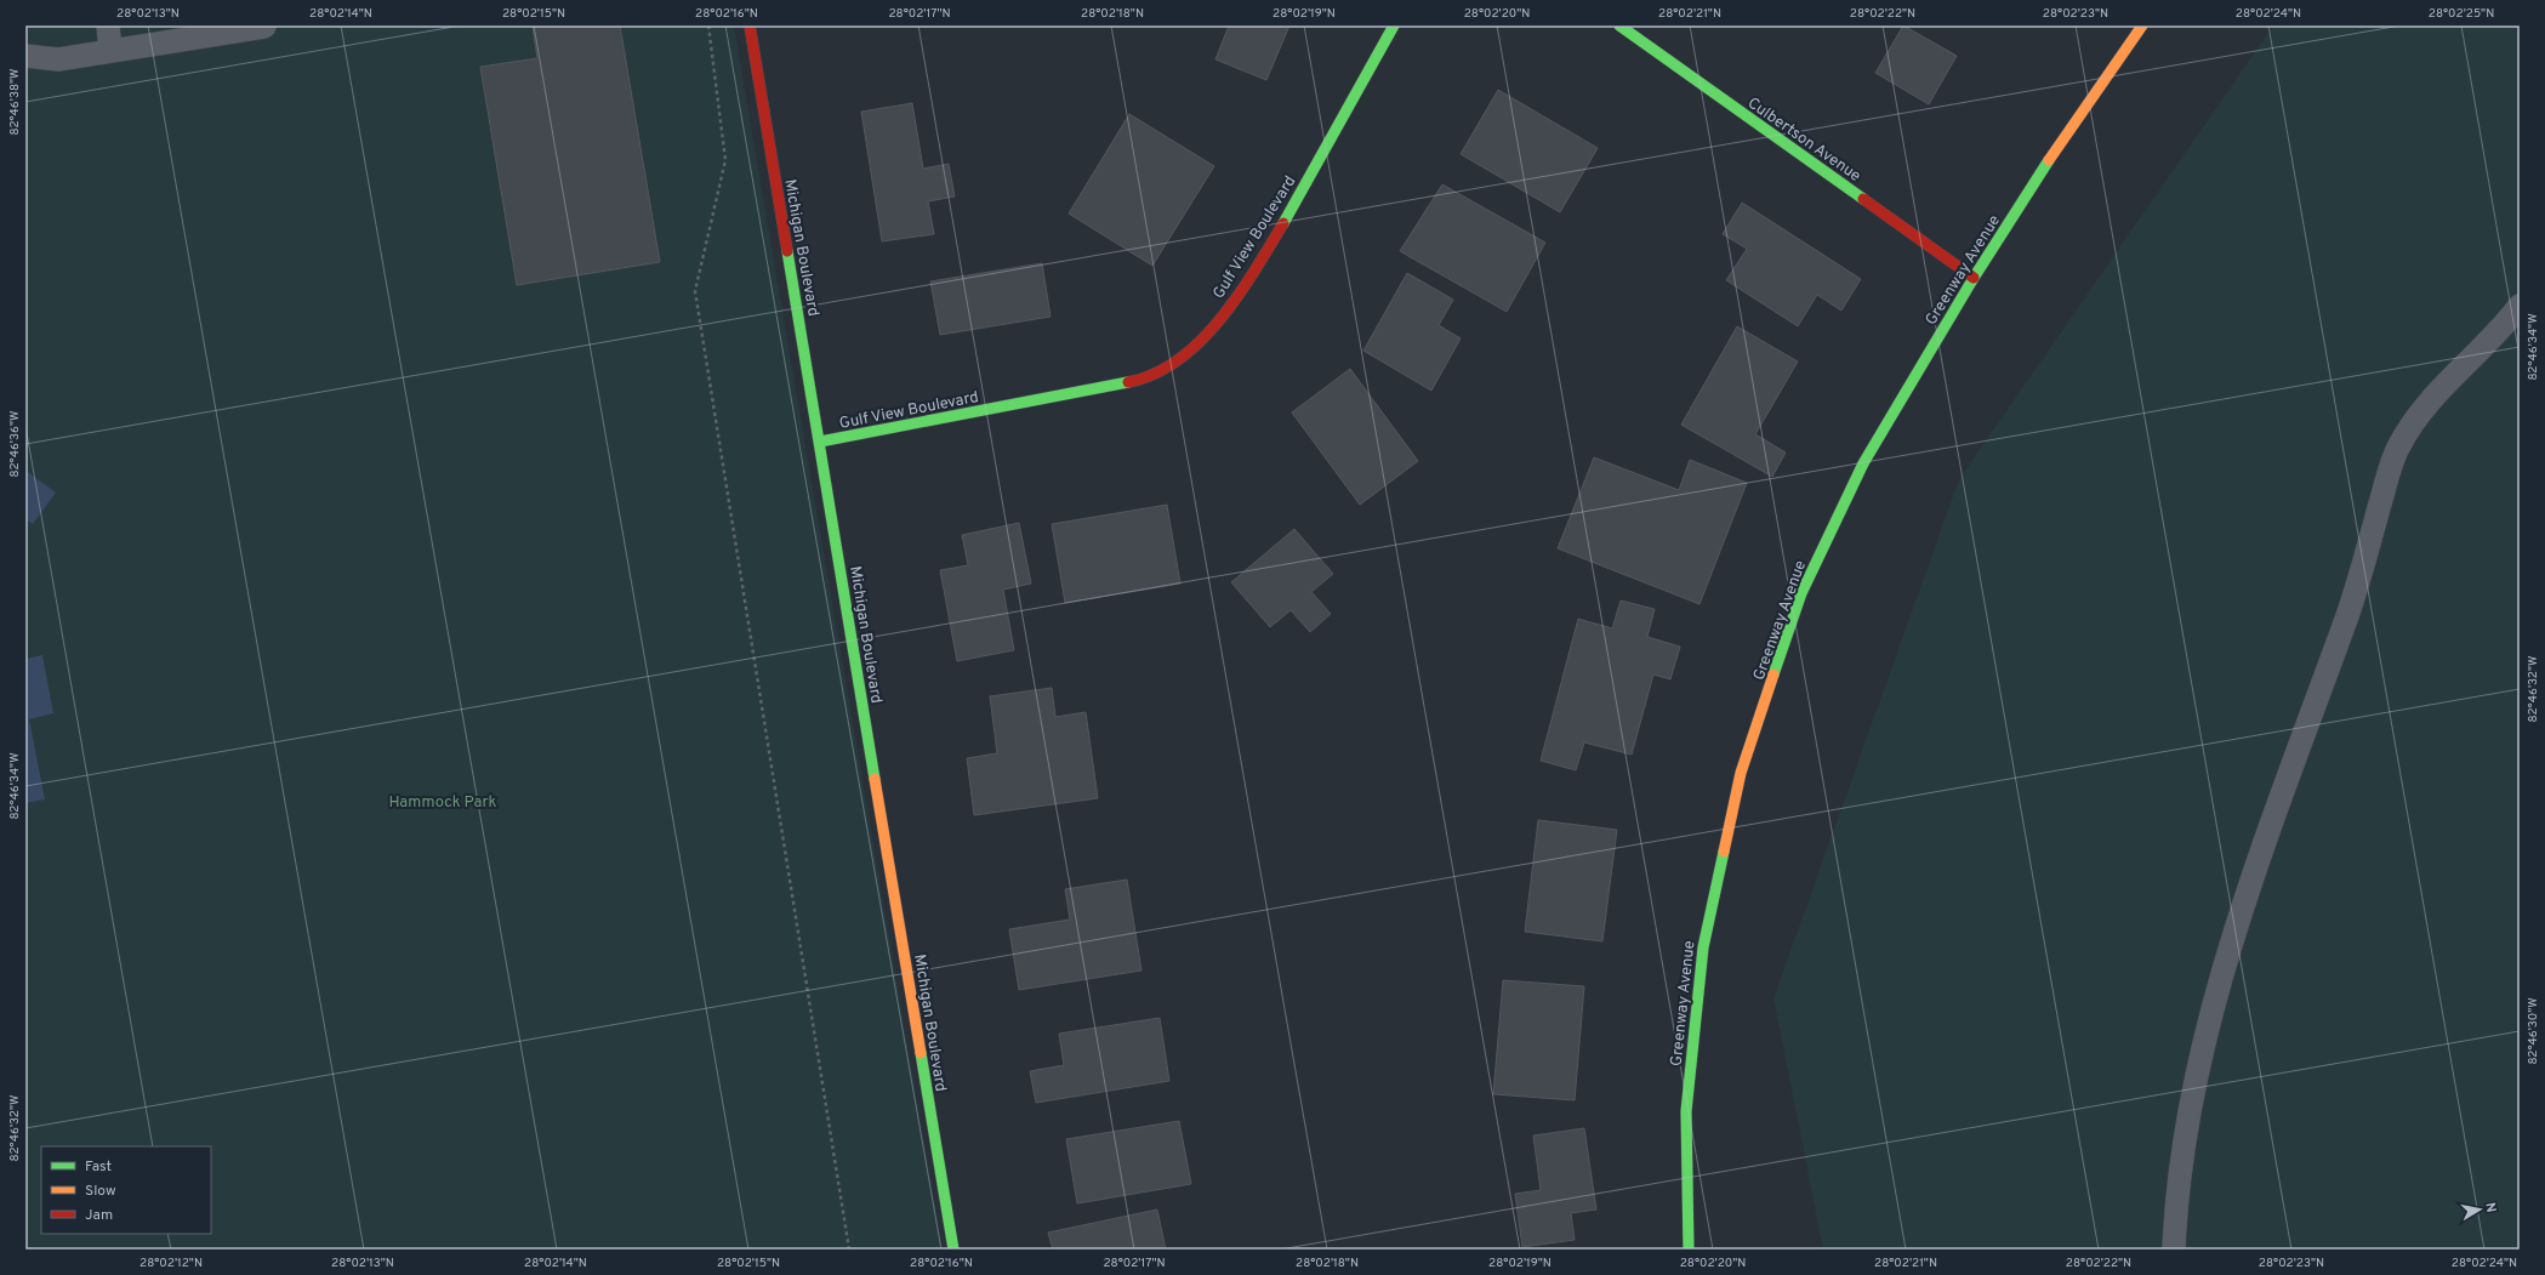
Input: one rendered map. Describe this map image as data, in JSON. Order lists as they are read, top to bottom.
{
  "streets": {
    "street": [
      "Culbertson Avenue",
      "Gulf View Boulevard",
      "Michigan Boulevard",
      "Greenway Avenue"
    ]
  },
  "crossings": [
    ["Culbertson Avenue", "Greenway Avenue"],
    ["Gulf View Boulevard", "Michigan Boulevard"]
  ],
  "parks": ["Hammock Park"],
  "legend": ["Fast", "Slow", "Jam"],
  "north": "right",
  "coordinates": [
    "28°02'13\"N",
    "28°02'14\"N",
    "28°02'15\"N",
    "28°02'16\"N",
    "28°02'17\"N",
    "28°02'18\"N",
    "28°02'19\"N",
    "28°02'20\"N",
    "28°02'21\"N",
    "28°02'22\"N",
    "28°02'23\"N",
    "28°02'24\"N",
    "28°02'25\"N",
    "82°46'38\"W",
    "82°46'34\"W",
    "82°46'36\"W",
    "82°46'32\"W",
    "82°46'30\"W",
    "28°02'12\"N"
  ]
}
